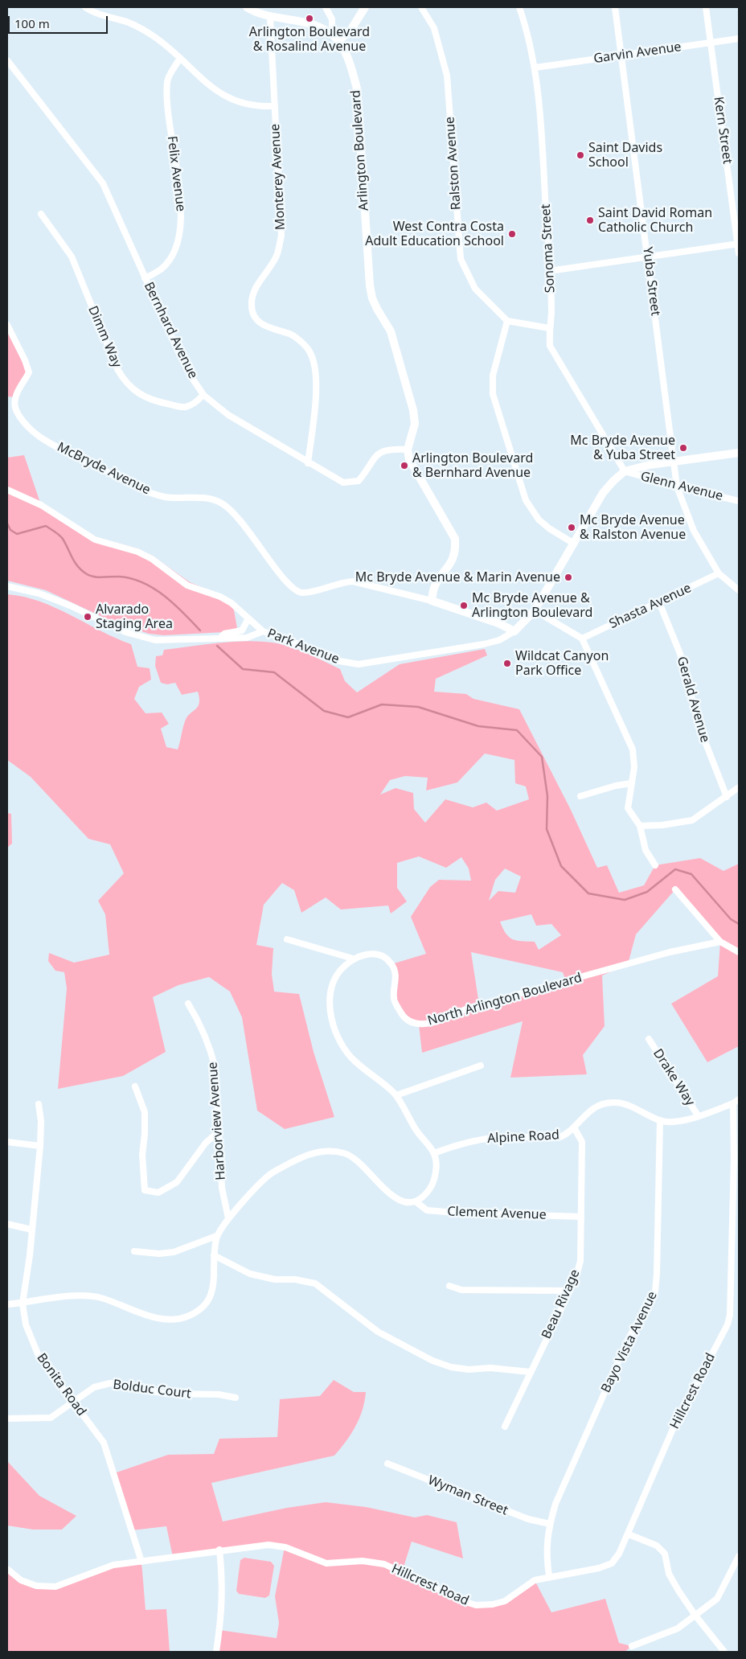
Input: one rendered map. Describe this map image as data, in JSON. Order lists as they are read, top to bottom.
{
  "streets": {
    "main road": ["Arlington Boulevard", "McBryde Avenue"],
    "street": [
      "Garvin Avenue",
      "Kern Street",
      "Ralston Avenue",
      "Felix Avenue",
      "Monterey Avenue",
      "Sonoma Street",
      "Yuba Street",
      "Bernhard Avenue",
      "Dimm Way",
      "Glenn Avenue",
      "Shasta Avenue",
      "Park Avenue",
      "Gerald Avenue",
      "North Arlington Boulevard",
      "Drake Way",
      "Harborview Avenue",
      "Alpine Road",
      "Clement Avenue",
      "Beau Rivage",
      "Bayo Vista Avenue",
      "Bonita Road",
      "Bolduc Court",
      "Hillcrest Road",
      "Wyman Street"
    ]
  },
  "crossings": [
    ["Garvin Avenue", "Kern Street"],
    ["Garvin Avenue", "Sonoma Street"],
    ["Garvin Avenue", "Yuba Street"],
    ["Arlington Boulevard", "Monterey Avenue"],
    ["Arlington Boulevard", "Bernhard Avenue"],
    ["Felix Avenue", "Bernhard Avenue"],
    ["Monterey Avenue", "Bernhard Avenue"],
    ["Sonoma Street", "Glenn Avenue"],
    ["Yuba Street", "Glenn Avenue"],
    ["Yuba Street", "Shasta Avenue"],
    ["Bernhard Avenue", "Dimm Way"],
    ["McBryde Avenue", "Park Avenue"],
    ["Shasta Avenue", "Gerald Avenue"],
    ["Drake Way", "Alpine Road"],
    ["Alpine Road", "Beau Rivage"],
    ["Alpine Road", "Bayo Vista Avenue"],
    ["Alpine Road", "Hillcrest Road"],
    ["Clement Avenue", "Beau Rivage"],
    ["Bayo Vista Avenue", "Hillcrest Road"],
    ["Bayo Vista Avenue", "Wyman Street"],
    ["Bonita Road", "Bolduc Court"],
    ["Bonita Road", "Hillcrest Road"]
  ],
  "places": [
    "Arlington Boulevard & Rosalind Avenue",
    "Saint Davids School",
    "Saint David Roman Catholic Church",
    "West Contra Costa Adult Education School",
    "Mc Bryde Avenue & Yuba Street",
    "Arlington Boulevard & Bernhard Avenue",
    "Mc Bryde Avenue & Ralston Avenue",
    "Mc Bryde Avenue & Marin Avenue",
    "Mc Bryde Avenue & Arlington Boulevard",
    "Alvarado Staging Area",
    "Wildcat Canyon Park Office"
  ],
  "scale_bar": "100 m"
}
